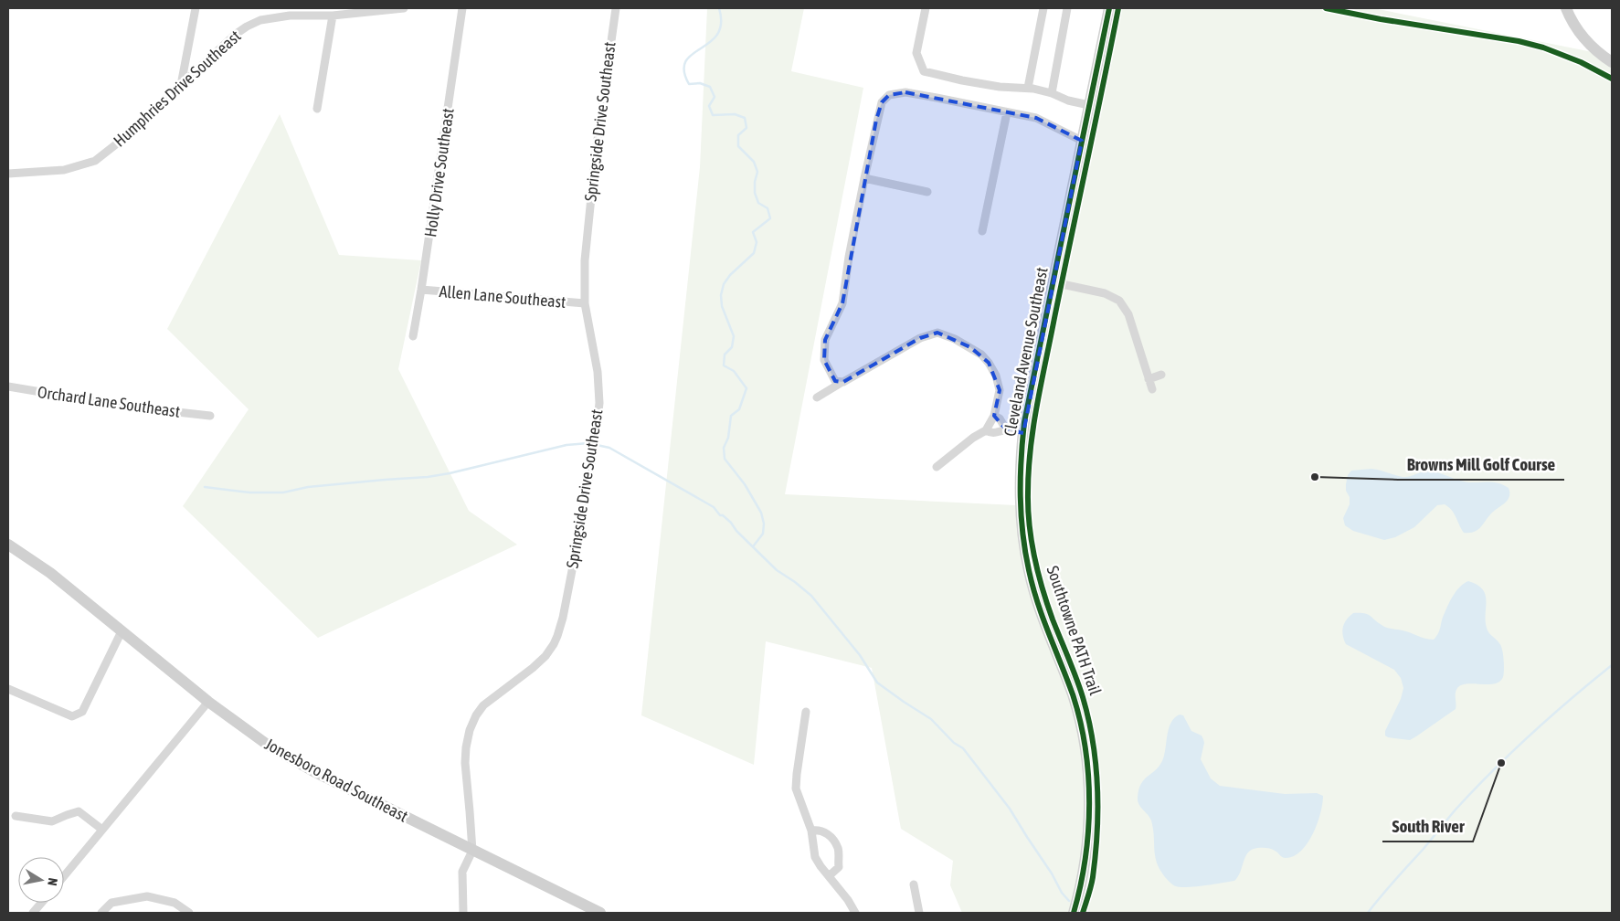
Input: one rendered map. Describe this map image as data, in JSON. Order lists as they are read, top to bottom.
{
  "streets": {
    "main road": ["Cleveland Avenue Southeast", "Jonesboro Road Southeast"],
    "street": [
      "Humphries Drive Southeast",
      "Springside Drive Southeast",
      "Holly Drive Southeast",
      "Allen Lane Southeast",
      "Orchard Lane Southeast"
    ],
    "cycle path": ["Southtowne PATH Trail"]
  },
  "crossings": [
    ["Springside Drive Southeast", "Allen Lane Southeast"],
    ["Springside Drive Southeast", "Jonesboro Road Southeast"],
    ["Holly Drive Southeast", "Allen Lane Southeast"]
  ],
  "places": ["Browns Mill Golf Course", "South River"],
  "north": "right"
}
